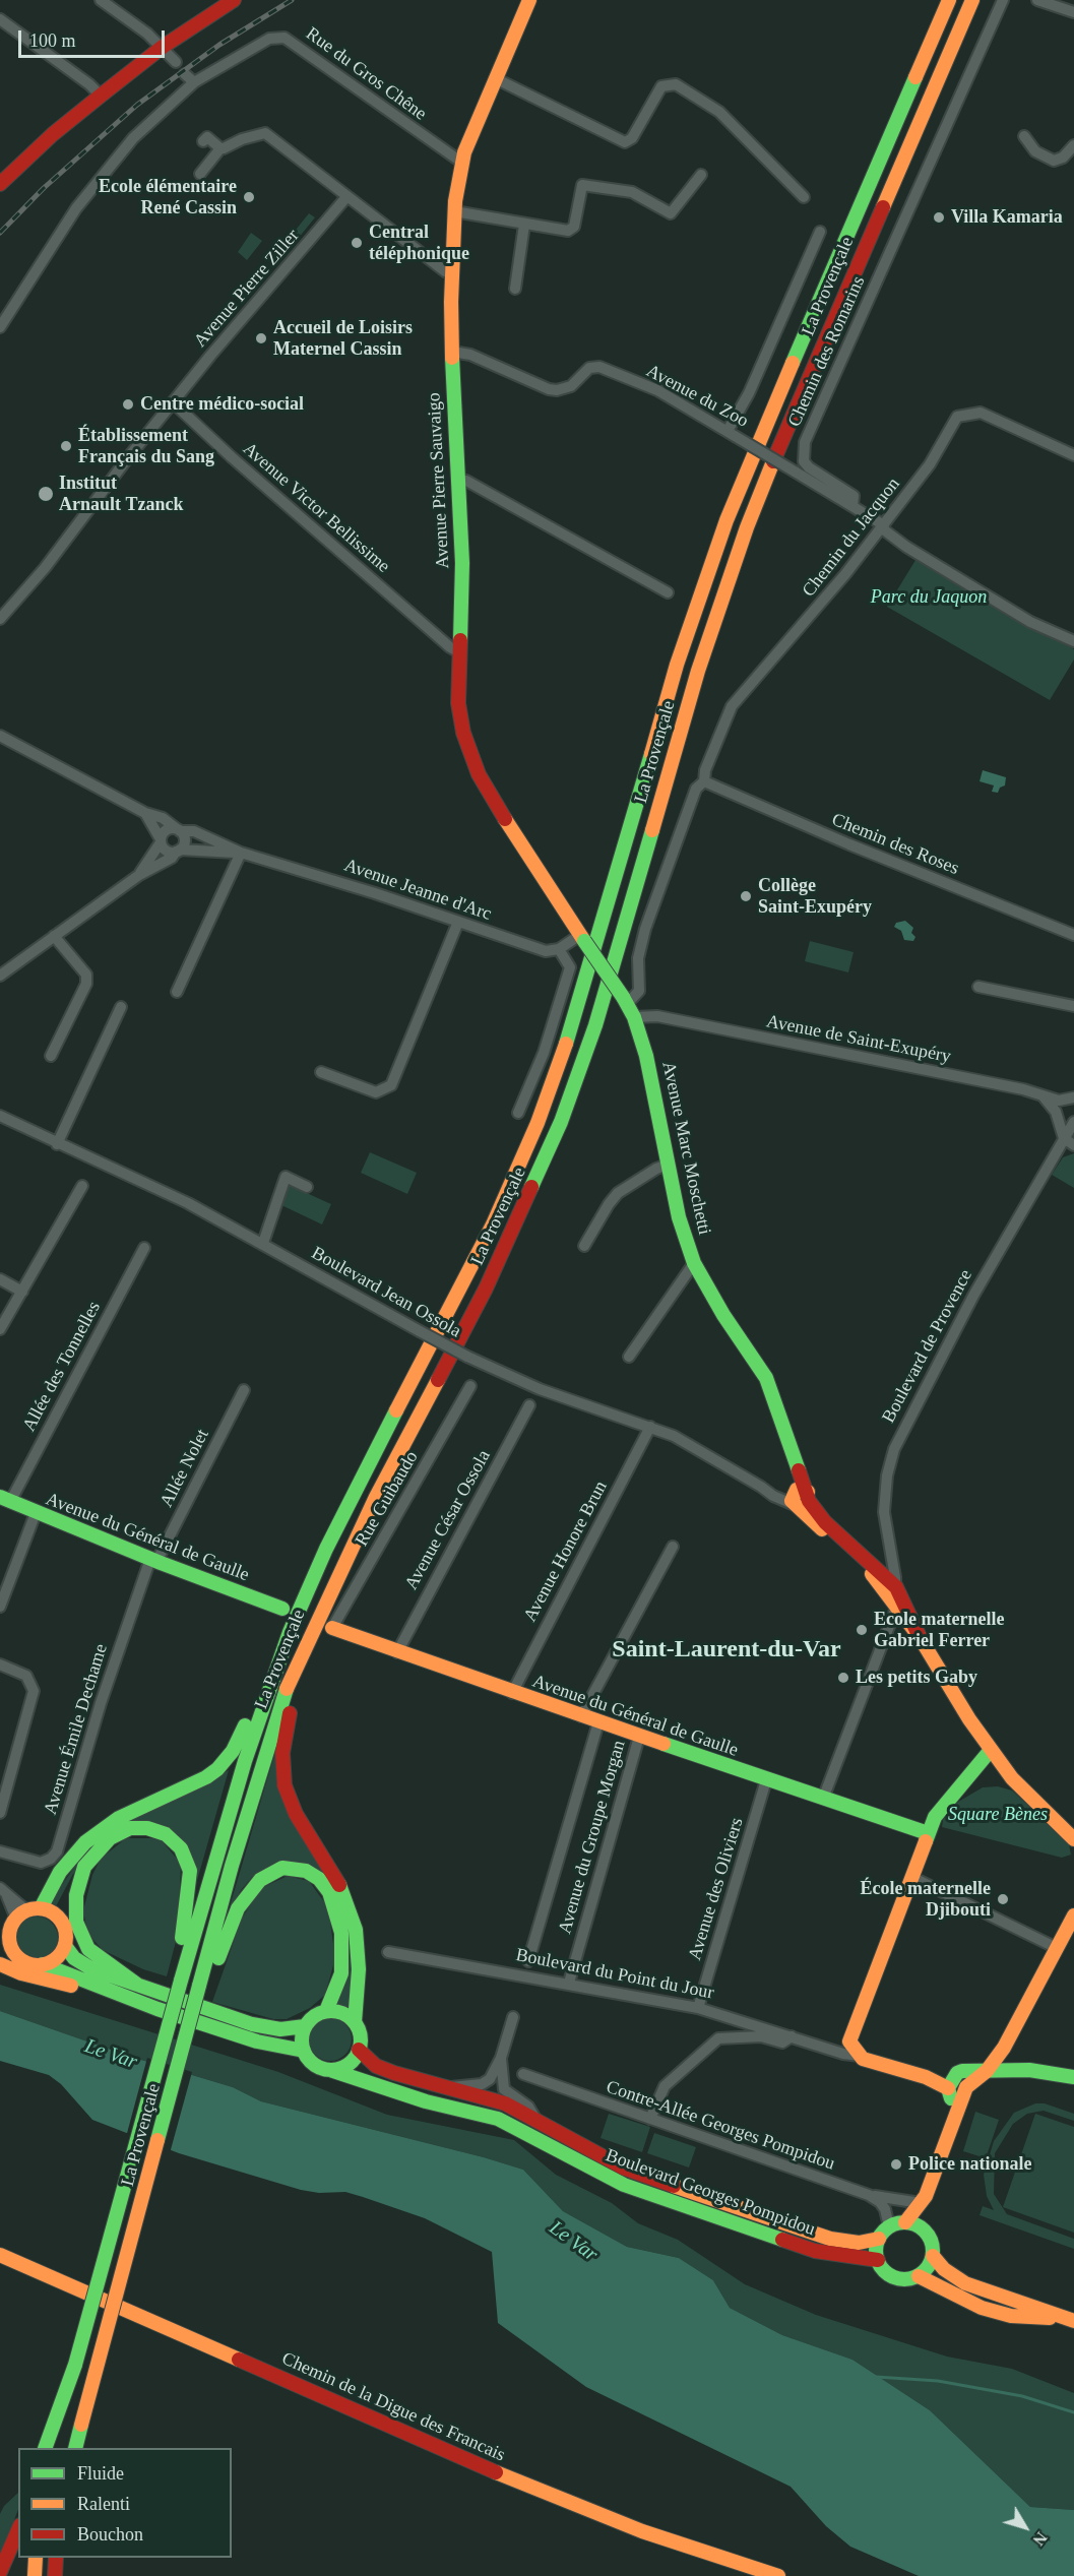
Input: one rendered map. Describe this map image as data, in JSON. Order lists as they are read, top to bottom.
{
  "streets": {
    "main road": [
      "La Provençale",
      "Avenue Pierre Sauvaigo",
      "Avenue Marc Moschetti",
      "Avenue du Général de Gaulle",
      "Boulevard du Point du Jour",
      "Boulevard Georges Pompidou",
      "Chemin de la Digue des Francais"
    ],
    "street": [
      "Rue du Gros Chêne",
      "Avenue Pierre Ziller",
      "Chemin des Romarins",
      "Avenue du Zoo",
      "Avenue Victor Bellissime",
      "Chemin du Jacquon",
      "Chemin des Roses",
      "Avenue Jeanne d'Arc",
      "Avenue de Saint-Exupéry",
      "Boulevard Jean Ossola",
      "Boulevard de Provence",
      "Allée des Tonnelles",
      "Allée Nolet",
      "Rue Guibaudo",
      "Avenue César Ossola",
      "Avenue Honore Brun",
      "Avenue Émile Dechame",
      "Avenue du Groupe Morgan",
      "Avenue des Oliviers",
      "Contre-Allée Georges Pompidou"
    ]
  },
  "crossings": [
    ["Rue du Gros Chêne", "Avenue Pierre Sauvaigo"],
    ["Avenue Pierre Ziller", "Avenue Victor Bellissime"],
    ["Chemin des Romarins", "Avenue du Zoo"],
    ["Avenue du Zoo", "Avenue Pierre Sauvaigo"],
    ["Avenue du Zoo", "Chemin du Jacquon"],
    ["Avenue Pierre Sauvaigo", "Avenue Victor Bellissime"],
    ["Avenue Pierre Sauvaigo", "Chemin du Jacquon"],
    ["Avenue Pierre Sauvaigo", "Avenue Marc Moschetti"],
    ["Chemin du Jacquon", "Chemin des Roses"],
    ["Chemin du Jacquon", "Avenue Marc Moschetti"],
    ["Avenue de Saint-Exupéry", "Avenue Marc Moschetti"],
    ["Avenue Marc Moschetti", "Boulevard Jean Ossola"],
    ["Boulevard Jean Ossola", "Avenue Honore Brun"],
    ["Allée des Tonnelles", "Avenue du Général de Gaulle"],
    ["Allée Nolet", "Avenue du Général de Gaulle"],
    ["Allée Nolet", "Avenue Émile Dechame"],
    ["Rue Guibaudo", "Avenue du Général de Gaulle"],
    ["Avenue César Ossola", "Avenue du Général de Gaulle"],
    ["Avenue du Général de Gaulle", "Avenue Honore Brun"],
    ["Avenue du Général de Gaulle", "Avenue Émile Dechame"],
    ["Avenue du Général de Gaulle", "Avenue du Groupe Morgan"],
    ["Avenue du Général de Gaulle", "Avenue des Oliviers"],
    ["Avenue du Groupe Morgan", "Boulevard du Point du Jour"],
    ["Avenue des Oliviers", "Boulevard du Point du Jour"]
  ],
  "districts": ["Saint-Laurent-du-Var"],
  "water": ["Le Var"],
  "parks": ["Parc du Jaquon", "Square Bènes"],
  "places": [
    "Ecole élémentaire René Cassin",
    "Villa Kamaria",
    "Central téléphonique",
    "Accueil de Loisirs Maternel Cassin",
    "Centre médico-social",
    "Établissement Français du Sang",
    "Institut Arnault Tzanck",
    "Collège Saint-Exupéry",
    "Ecole maternelle Gabriel Ferrer",
    "Les petits Gaby",
    "École maternelle Djibouti",
    "Police nationale"
  ],
  "legend": ["Fluide", "Ralenti", "Bouchon"],
  "scale_bar": "100 m",
  "north": "bottom right"
}
